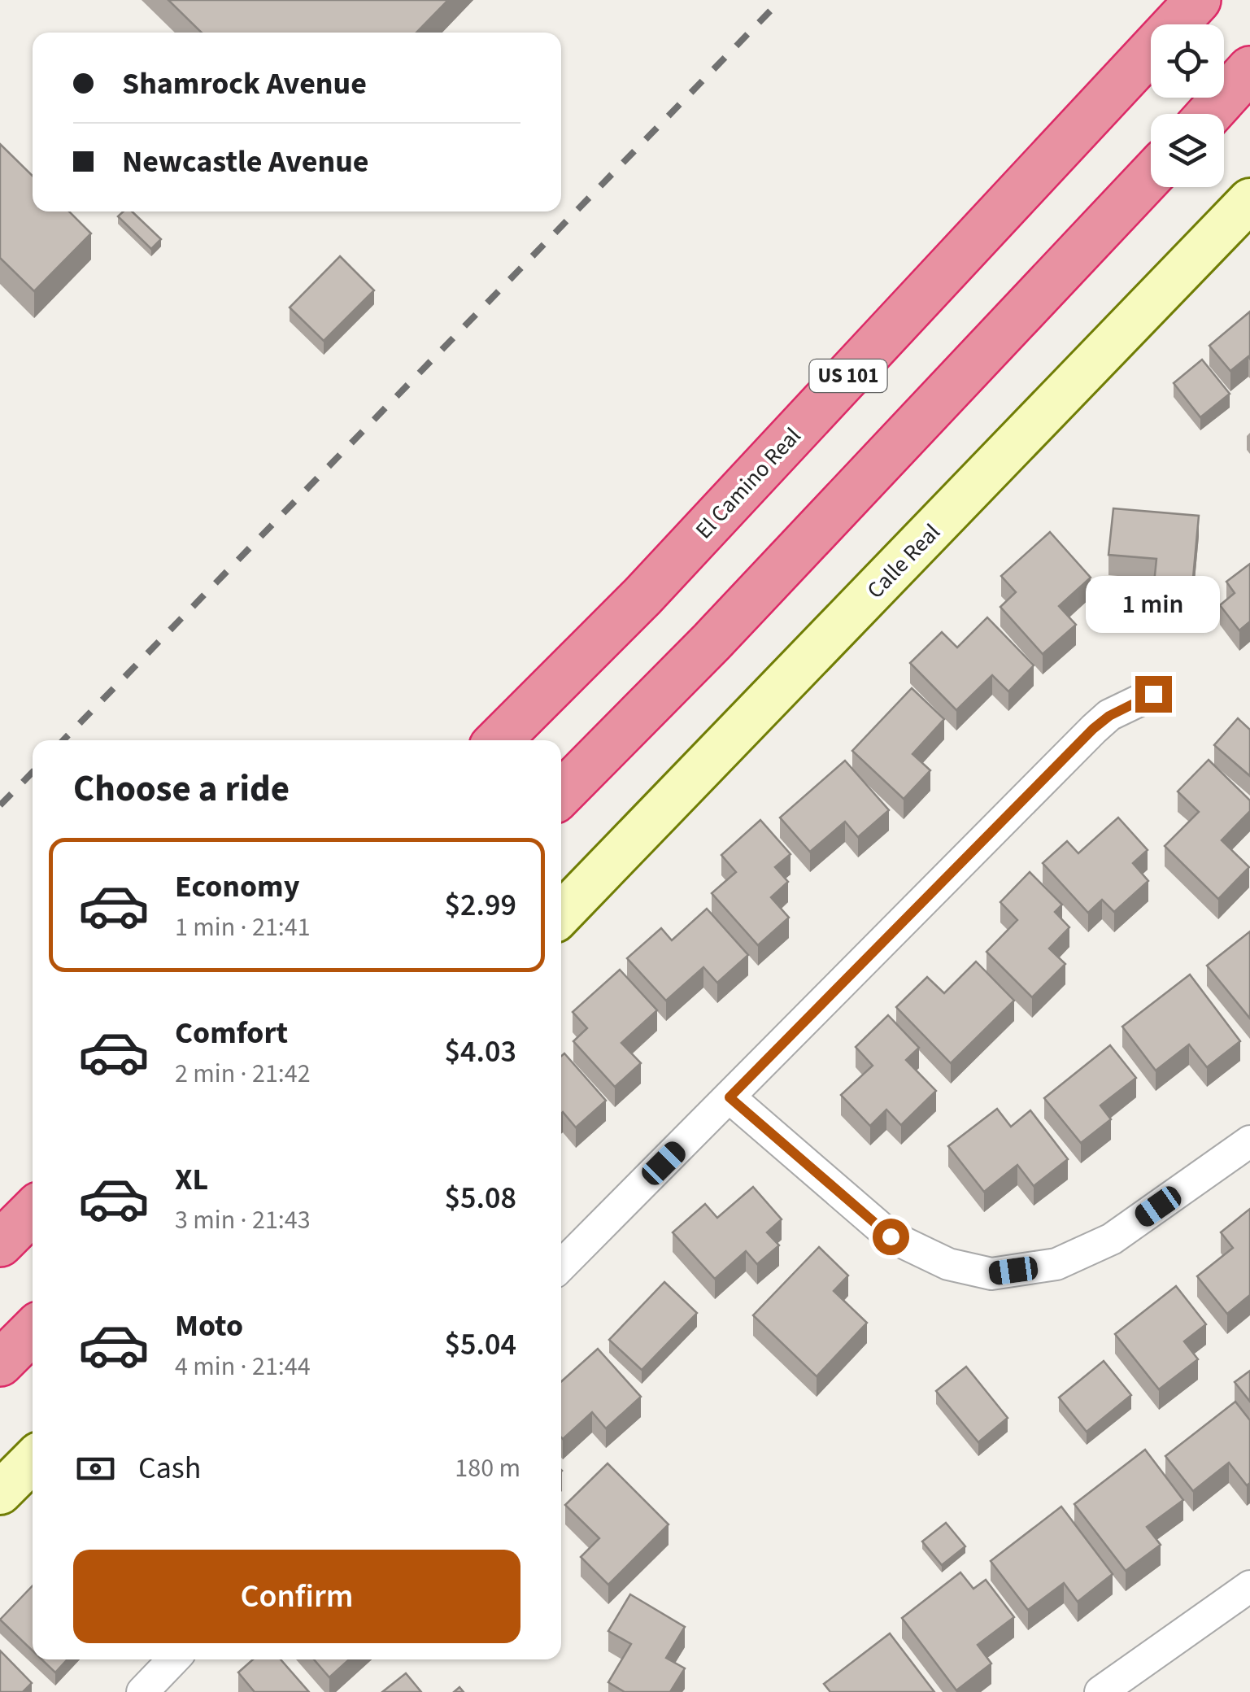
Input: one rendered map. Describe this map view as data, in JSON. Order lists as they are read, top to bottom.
{
  "streets": {
    "highway": ["US 101", "El Camino Real"],
    "main road": ["Calle Real"]
  },
  "page": {
    "banner": ["Shamrock Avenue", "Newcastle Avenue"],
    "bubble": "1 min",
    "heading": "Choose a ride",
    "list": [
      {
        "name": "Economy",
        "note": "1 min · 21:41",
        "value": "$2.99"
      },
      {
        "name": "Comfort",
        "note": "2 min · 21:42",
        "value": "$4.03"
      },
      {
        "name": "XL",
        "note": "3 min · 21:43",
        "value": "$5.08"
      },
      {
        "name": "Moto",
        "note": "4 min · 21:44",
        "value": "$5.04"
      }
    ],
    "pay": ["Cash", "180 m"],
    "buttons": "Confirm"
  }
}
